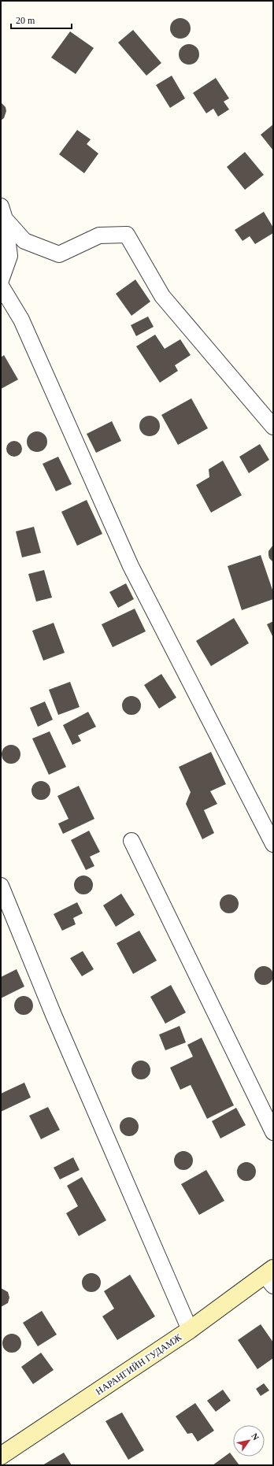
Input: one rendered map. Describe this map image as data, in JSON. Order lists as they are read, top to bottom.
{
  "streets": {
    "main road": ["НАРАНГИЙН ГУДАМЖ"]
  },
  "scale_bar": "20 m",
  "north": "top right"
}
